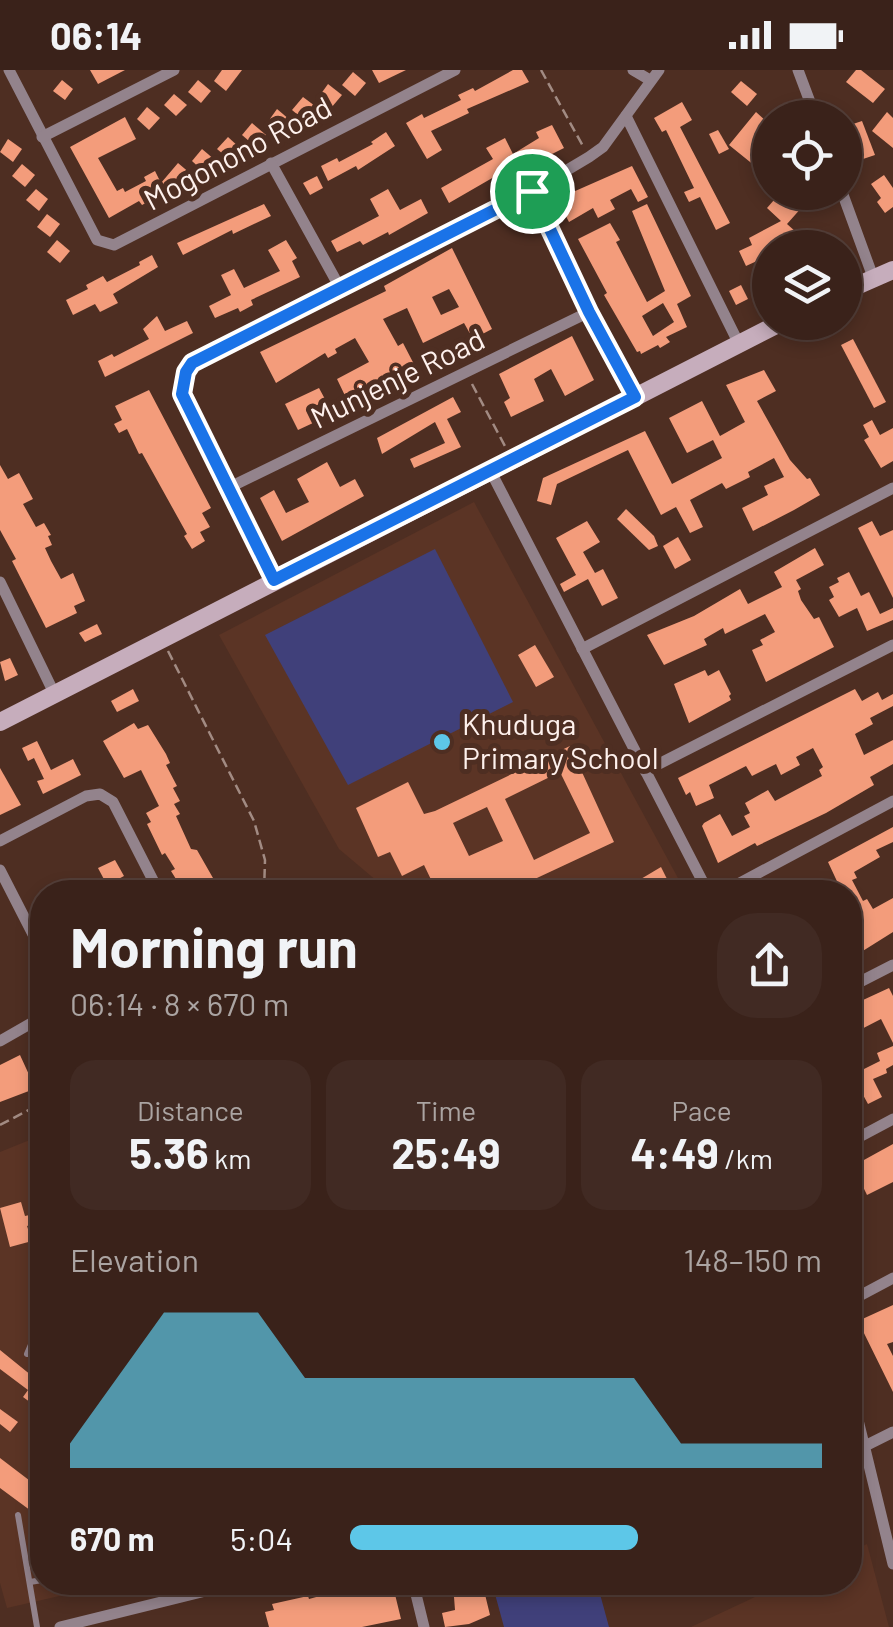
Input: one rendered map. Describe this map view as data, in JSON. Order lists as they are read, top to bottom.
{
  "streets": {
    "street": ["Mogonono Road", "Munjenje Road"]
  },
  "places": ["Khuduga Primary School"],
  "page": {
    "status": "06:14",
    "heading": ["Morning run", "06:14 · 8 × 670 m"],
    "stats": [
      ["Distance", "5.36 km"],
      ["Time", "25:49"],
      ["Pace", "4:49 /km"]
    ],
    "chart": ["Elevation", "148–150 m"],
    "list": [
      {
        "name": "670 m",
        "note": "5:04"
      }
    ]
  }
}
